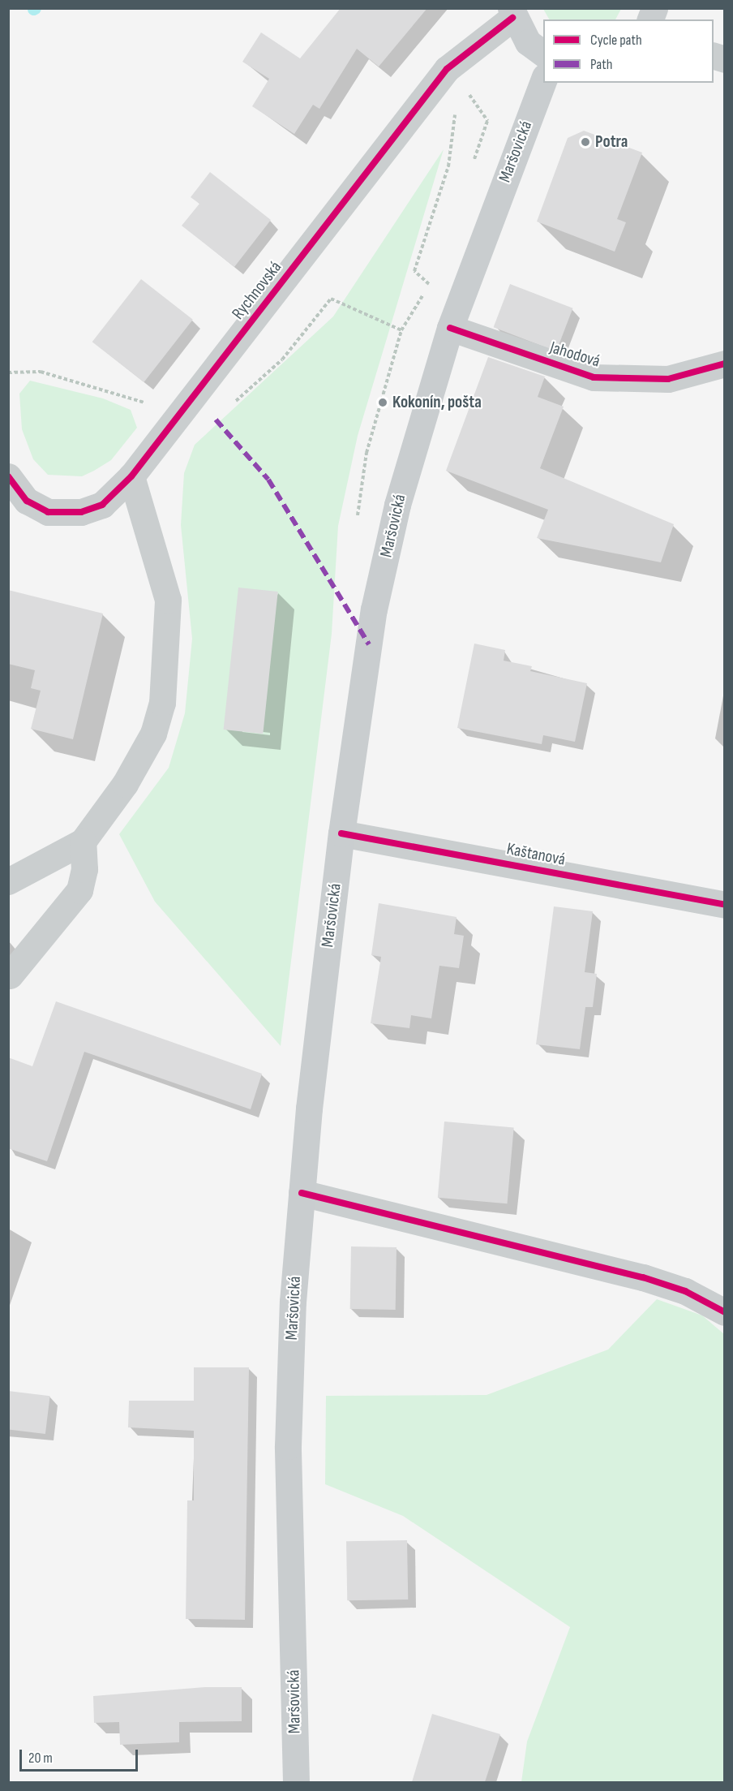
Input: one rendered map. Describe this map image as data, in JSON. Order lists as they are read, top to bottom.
{
  "streets": {
    "main road": ["Maršovická"],
    "street": ["Rychnovská", "Jahodová", "Kaštanová"]
  },
  "crossings": [
    ["Maršovická", "Jahodová"],
    ["Maršovická", "Kaštanová"]
  ],
  "places": ["Potra", "Kokonín, pošta"],
  "legend": ["Cycle path", "Path"],
  "scale_bar": "20 m"
}
